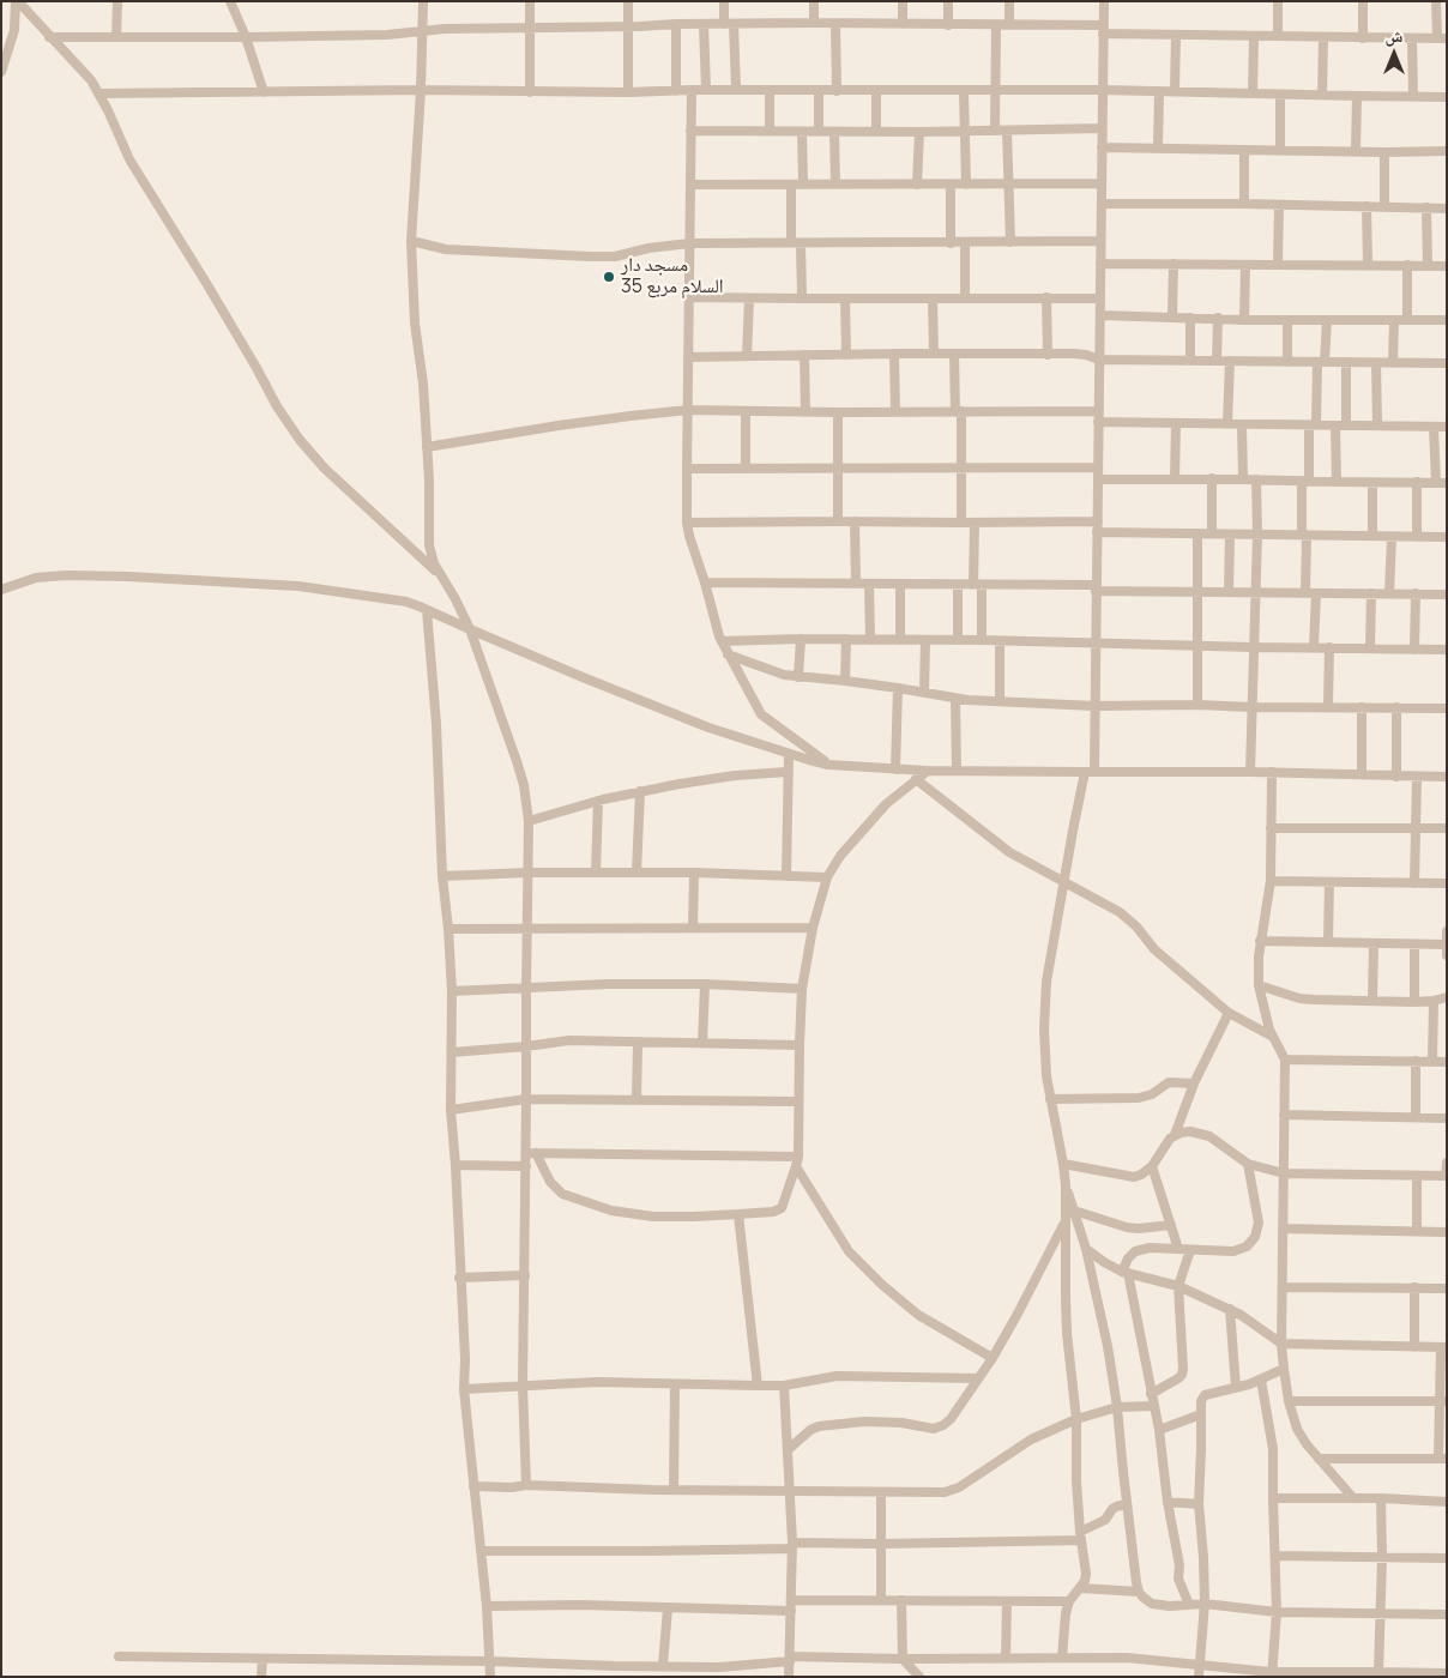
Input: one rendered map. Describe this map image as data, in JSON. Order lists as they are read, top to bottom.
{
  "places": ["مسجد دار السلام مربع 35"],
  "north": "top"
}
